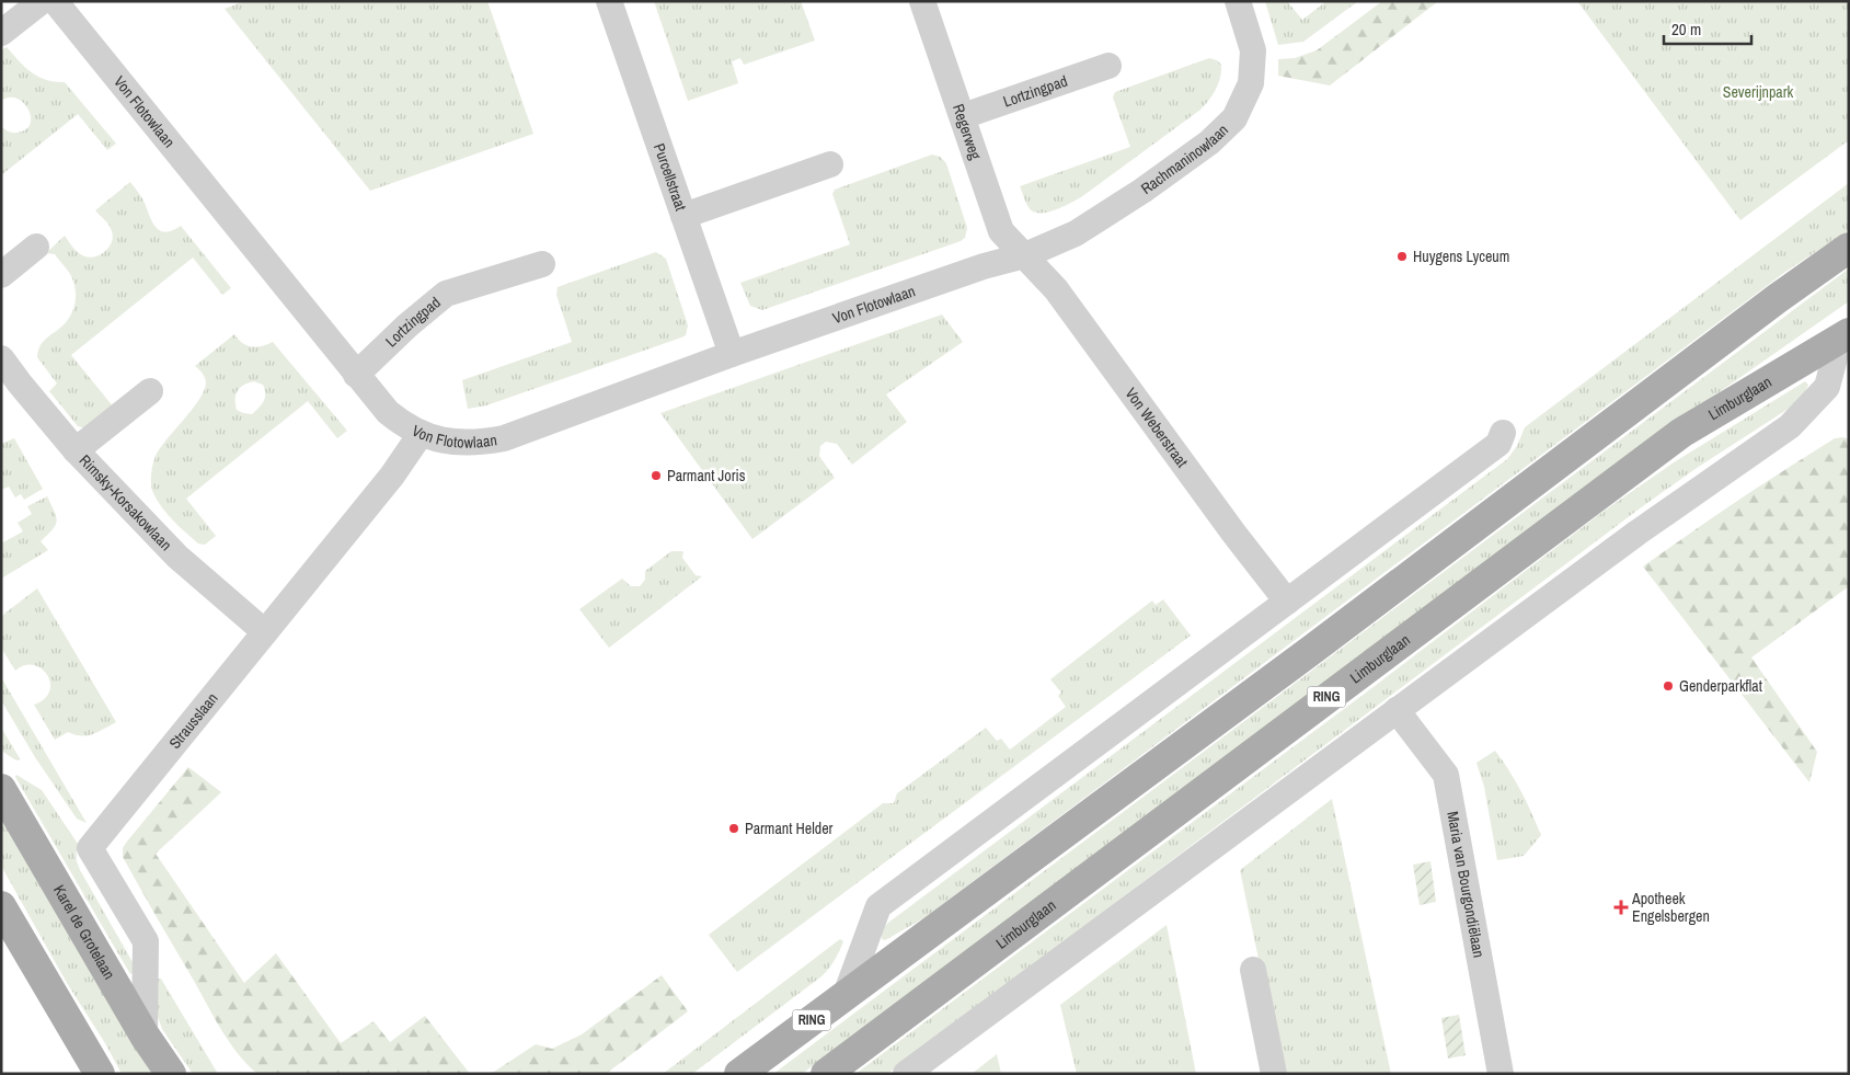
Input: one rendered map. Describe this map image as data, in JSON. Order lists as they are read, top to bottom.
{
  "streets": {
    "main road": ["Limburglaan", "RING", "Karel de Grotelaan"],
    "street": [
      "Lortzingpad",
      "Von Flotowlaan",
      "Regerweg",
      "Rachmaninowlaan",
      "Purcellstraat",
      "Von Weberstraat",
      "Rimsky-Korsakowlaan",
      "Strausslaan",
      "Maria van Bourgondiëlaan"
    ]
  },
  "crossings": [
    ["Lortzingpad", "Von Flotowlaan"],
    ["Lortzingpad", "Regerweg"],
    ["Von Flotowlaan", "Regerweg"],
    ["Von Flotowlaan", "Rachmaninowlaan"],
    ["Von Flotowlaan", "Purcellstraat"],
    ["Von Flotowlaan", "Von Weberstraat"],
    ["Von Flotowlaan", "Strausslaan"],
    ["Regerweg", "Rachmaninowlaan"],
    ["Regerweg", "Von Weberstraat"],
    ["Rachmaninowlaan", "Von Weberstraat"],
    ["Limburglaan", "Maria van Bourgondiëlaan"],
    ["Rimsky-Korsakowlaan", "Strausslaan"],
    ["Strausslaan", "Karel de Grotelaan"]
  ],
  "parks": ["Severijnpark"],
  "places": {
    "other": [
      "Huygens Lyceum",
      "Parmant Joris",
      "Genderparkflat",
      "Parmant Helder"
    ],
    "health": ["Apotheek Engelsbergen"]
  },
  "scale_bar": "20 m"
}
